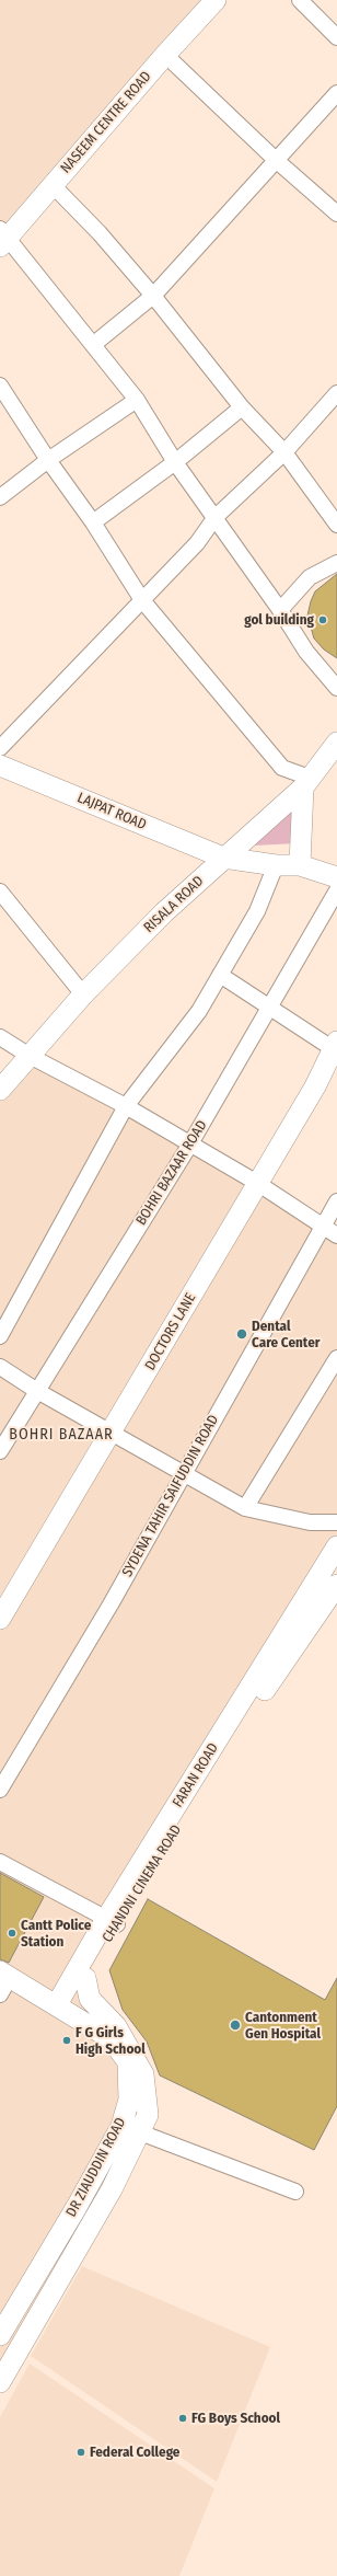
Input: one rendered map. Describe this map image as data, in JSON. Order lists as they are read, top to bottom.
{
  "streets": {
    "main road": [
      "NASEEM CENTRE ROAD",
      "LAJPAT ROAD",
      "RISALA ROAD",
      "DOCTORS LANE",
      "FARAN ROAD",
      "CHANDNI CINEMA ROAD",
      "DR ZIAUDDIN ROAD"
    ],
    "street": ["BOHRI BAZAAR ROAD", "SYDENA TAHIR SAIFUDDIN ROAD"]
  },
  "crossings": [
    ["LAJPAT ROAD", "RISALA ROAD"],
    ["FARAN ROAD", "CHANDNI CINEMA ROAD"],
    ["FARAN ROAD", "DR ZIAUDDIN ROAD"],
    ["CHANDNI CINEMA ROAD", "DR ZIAUDDIN ROAD"]
  ],
  "districts": ["BOHRI BAZAAR"],
  "places": [
    "gol building",
    "Dental Care Center",
    "Cantt Police Station",
    "Cantonment Gen Hospital",
    "F G Girls High School",
    "FG Boys School",
    "Federal College"
  ]
}
